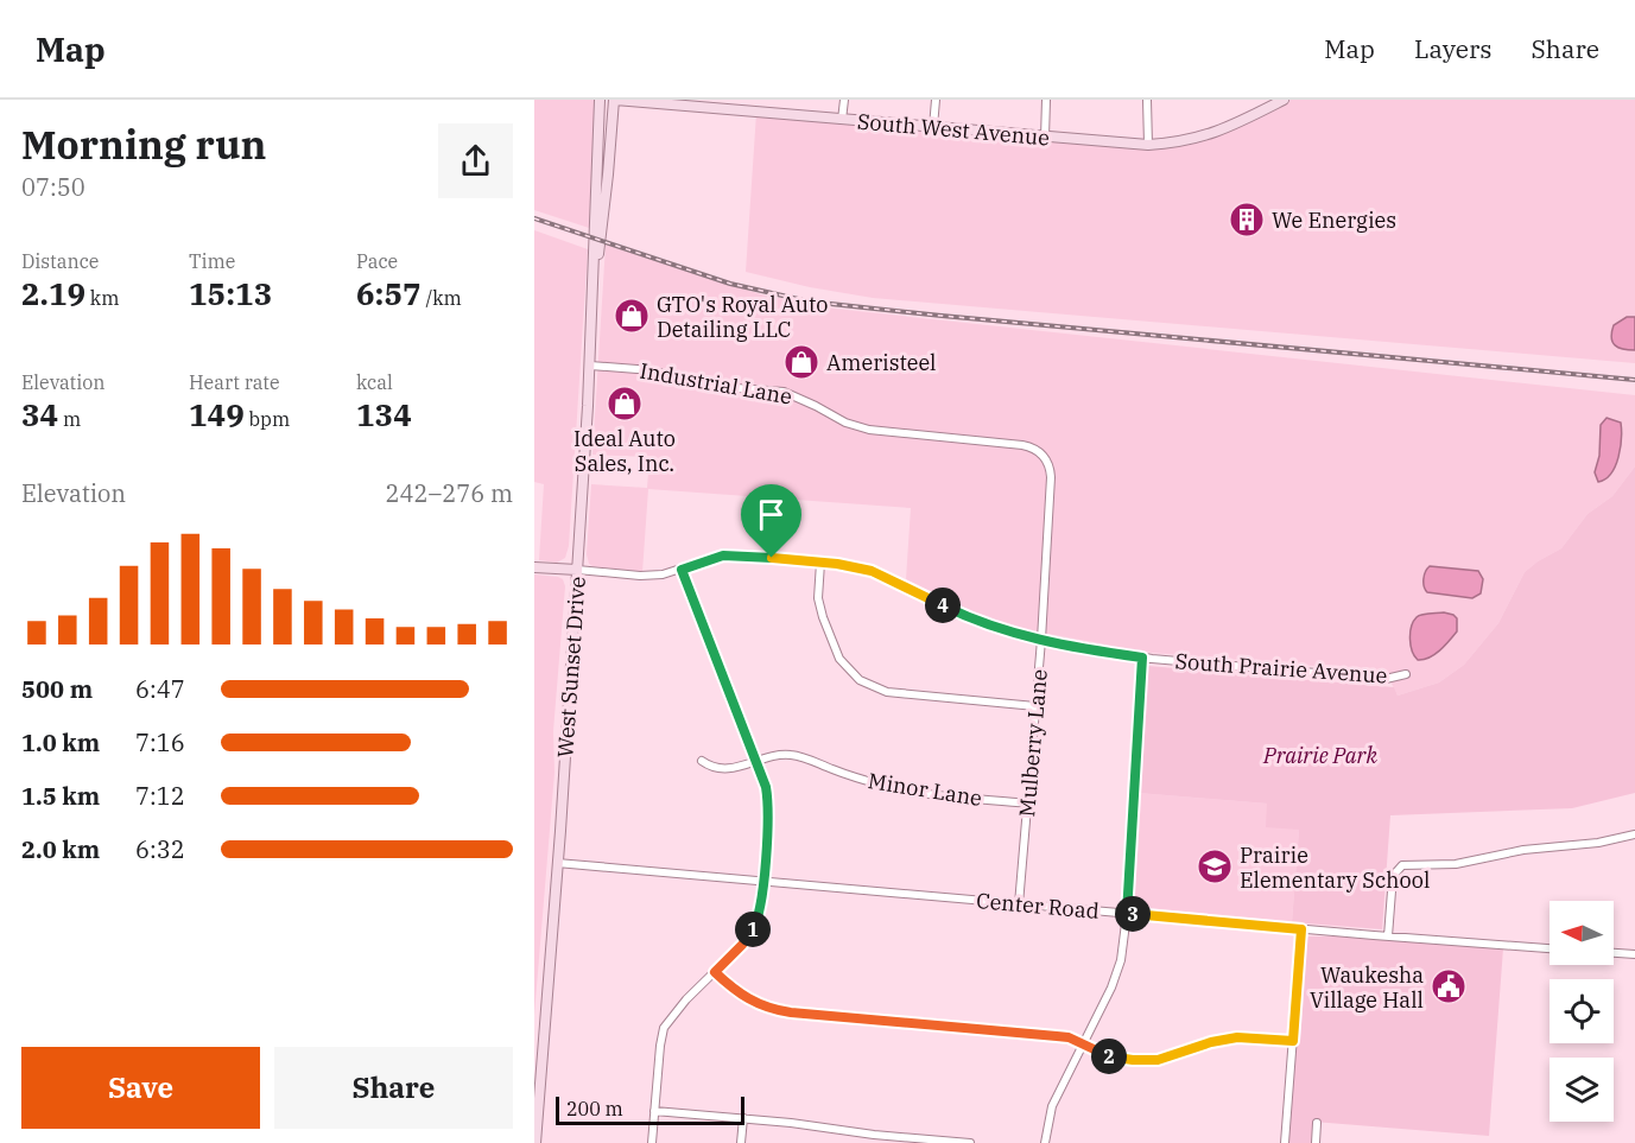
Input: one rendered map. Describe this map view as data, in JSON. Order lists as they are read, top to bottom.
{
  "streets": {
    "main road": ["South West Avenue", "West Sunset Drive", "South Prairie Avenue"],
    "street": [
      "Industrial Lane",
      "Mulberry Lane",
      "Minor Lane",
      "Center Road"
    ]
  },
  "crossings": [
    ["South West Avenue", "West Sunset Drive"],
    ["Industrial Lane", "West Sunset Drive"],
    ["Industrial Lane", "Mulberry Lane"],
    ["West Sunset Drive", "South Prairie Avenue"],
    ["West Sunset Drive", "Center Road"],
    ["South Prairie Avenue", "Mulberry Lane"],
    ["Mulberry Lane", "Minor Lane"],
    ["Mulberry Lane", "Center Road"]
  ],
  "parks": ["Prairie Park"],
  "places": {
    "building": ["We Energies"],
    "shop": ["GTO's Royal Auto Detailing LLC", "Ameristeel", "Ideal Auto Sales, Inc."],
    "school or university": ["Prairie Elementary School"],
    "public building": ["Waukesha Village Hall"]
  },
  "scale_bar": "200 m",
  "north": "left",
  "page": {
    "header": "Map",
    "nav": ["Map", "Layers", "Share"],
    "heading": ["Morning run", "07:50"],
    "stats": [
      ["Distance", "2.19 km"],
      ["Time", "15:13"],
      ["Pace", "6:57 /km"],
      ["Elevation", "34 m"],
      ["Heart rate", "149 bpm"],
      ["kcal", "134"]
    ],
    "chart": ["Elevation", "242–276 m"],
    "pins": [
      "4",
      "3",
      "1",
      "2"
    ],
    "list": [
      {
        "name": "500 m",
        "note": "6:47"
      },
      {
        "name": "1.0 km",
        "note": "7:16"
      },
      {
        "name": "1.5 km",
        "note": "7:12"
      },
      {
        "name": "2.0 km",
        "note": "6:32"
      }
    ],
    "buttons": ["Save", "Share"],
    "scale": "200 m"
  }
}
